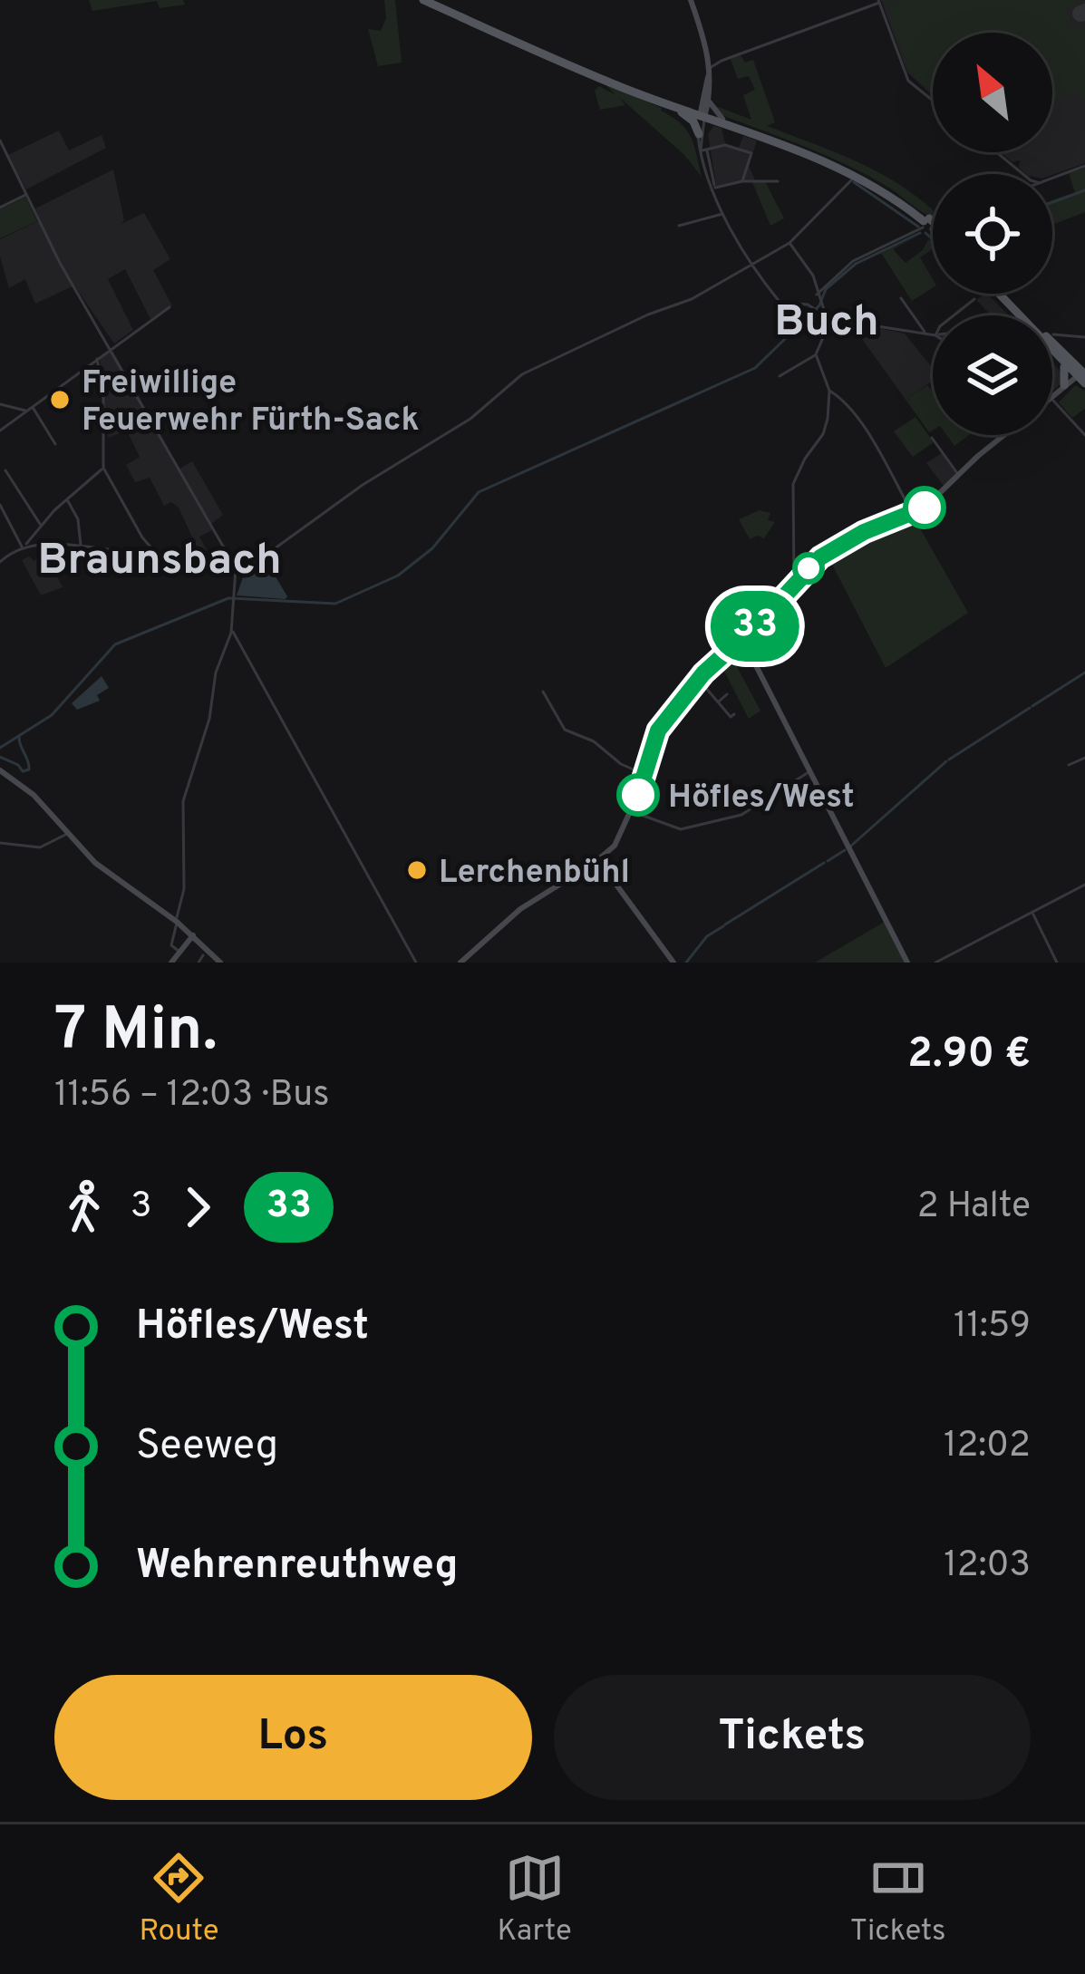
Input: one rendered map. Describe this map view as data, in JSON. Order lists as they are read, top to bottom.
{
  "districts": ["Buch", "Braunsbach"],
  "places": ["Freiwillige Feuerwehr Fürth-Sack", "Höfles/West", "Lerchenbühl"],
  "lines": ["bus line 33"],
  "north": "top left",
  "page": {
    "on_map": "33",
    "heading": ["7 Min.", "11:56 – 12:03 · Bus", "2.90 €"],
    "legs": ["3", "33", "2 Halte"],
    "list": [
      {
        "name": "Höfles/West",
        "value": "11:59"
      },
      {
        "name": "Seeweg",
        "value": "12:02"
      },
      {
        "name": "Wehrenreuthweg",
        "value": "12:03"
      }
    ],
    "buttons": ["Los", "Tickets"],
    "tabs": ["Route", "Karte", "Tickets"]
  }
}
